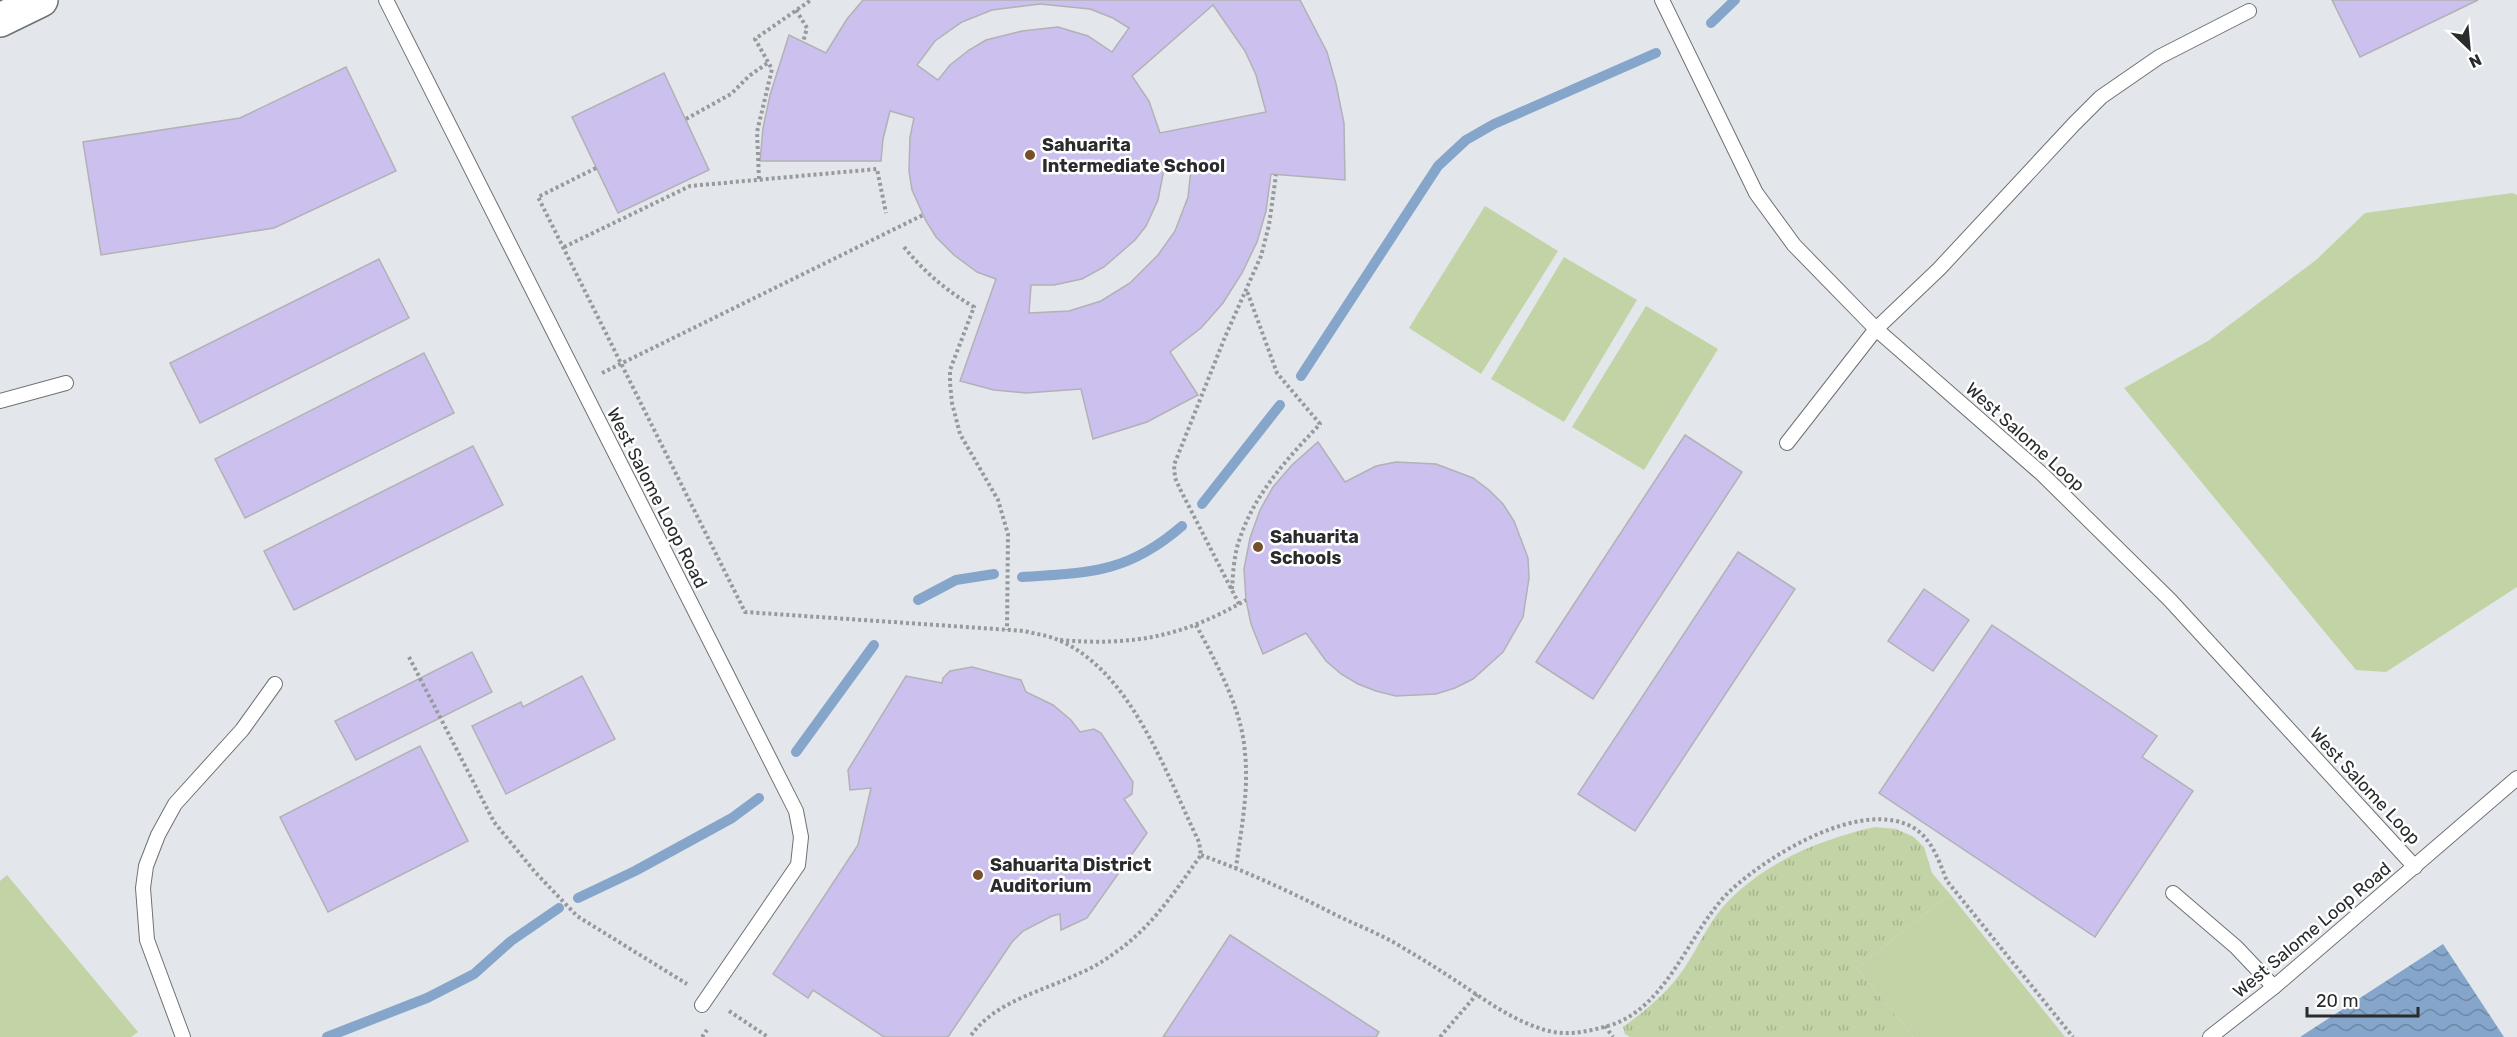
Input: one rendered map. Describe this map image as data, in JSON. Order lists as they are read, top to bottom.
{
  "streets": {
    "lane": ["West Salome Loop", "West Salome Loop Road"]
  },
  "crossings": [
    ["West Salome Loop", "West Salome Loop Road"]
  ],
  "places": ["Sahuarita Intermediate School", "Sahuarita Schools", "Sahuarita District Auditorium"],
  "scale_bar": "20 m",
  "north": "bottom right"
}
